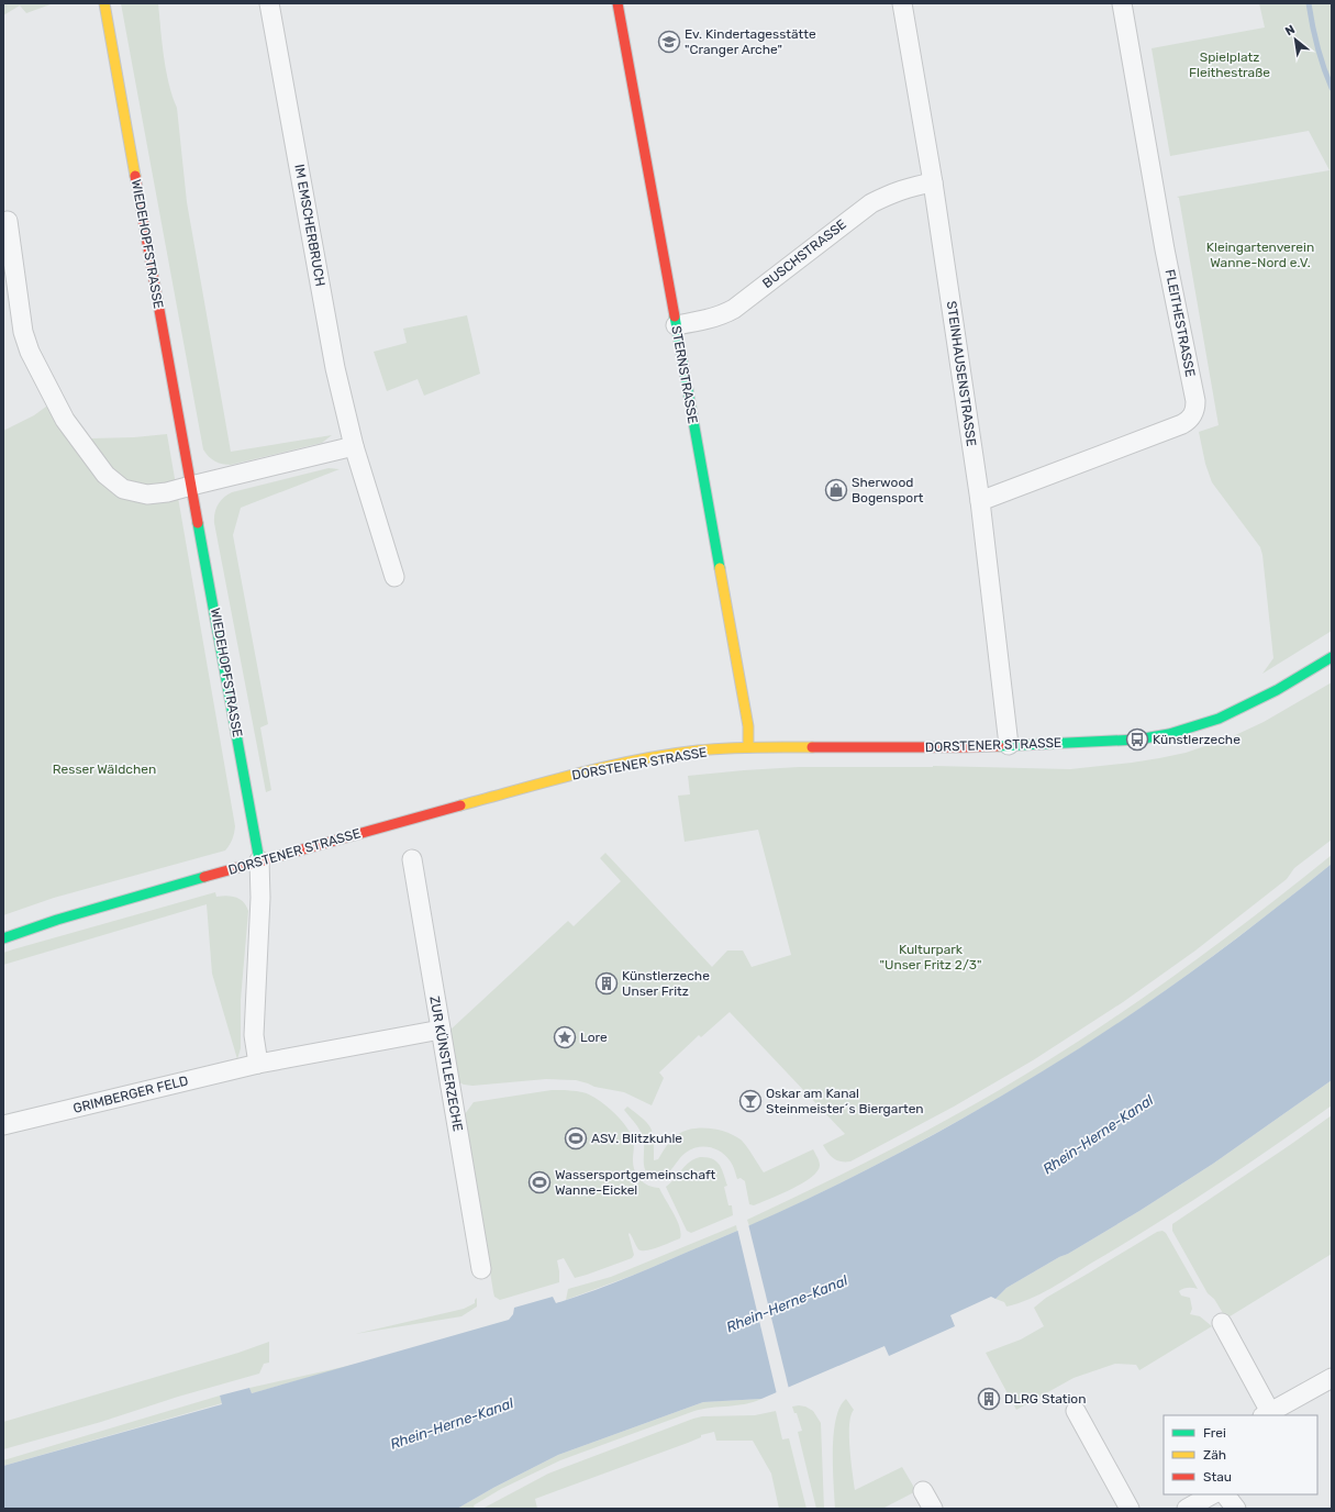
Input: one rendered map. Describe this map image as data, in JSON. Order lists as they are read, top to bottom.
{
  "streets": {
    "main road": ["WIEDEHOPFSTRASSE", "STERNSTRASSE", "DORSTENER STRASSE"],
    "street": [
      "IM EMSCHERBRUCH",
      "BUSCHSTRASSE",
      "FLEITHESTRASSE",
      "STEINHAUSENSTRASSE",
      "ZUR KÜNSTLERZECHE",
      "GRIMBERGER FELD"
    ]
  },
  "crossings": [
    ["WIEDEHOPFSTRASSE", "DORSTENER STRASSE"],
    ["BUSCHSTRASSE", "STEINHAUSENSTRASSE"],
    ["BUSCHSTRASSE", "STERNSTRASSE"],
    ["FLEITHESTRASSE", "STEINHAUSENSTRASSE"],
    ["STEINHAUSENSTRASSE", "DORSTENER STRASSE"],
    ["STERNSTRASSE", "DORSTENER STRASSE"],
    ["ZUR KÜNSTLERZECHE", "GRIMBERGER FELD"]
  ],
  "water": ["Rhein-Herne-Kanal"],
  "parks": [
    "Spielplatz Fleithestraße",
    "Kleingartenverein Wanne-Nord e.V.",
    "Resser Wäldchen",
    "Kulturpark \"Unser Fritz 2/3\""
  ],
  "places": {
    "school or university": ["Ev. Kindertagesstätte \"Cranger Arche\""],
    "shop": ["Sherwood Bogensport"],
    "bus stop": ["Künstlerzeche"],
    "building": ["Künstlerzeche Unser Fritz", "DLRG Station"],
    "place": ["Lore"],
    "bar": ["Oskar am Kanal Steinmeister´s Biergarten"],
    "sports": ["ASV. Blitzkuhle", "Wassersportgemeinschaft Wanne-Eickel"]
  },
  "legend": ["Frei", "Zäh", "Stau"],
  "north": "top left"
}
